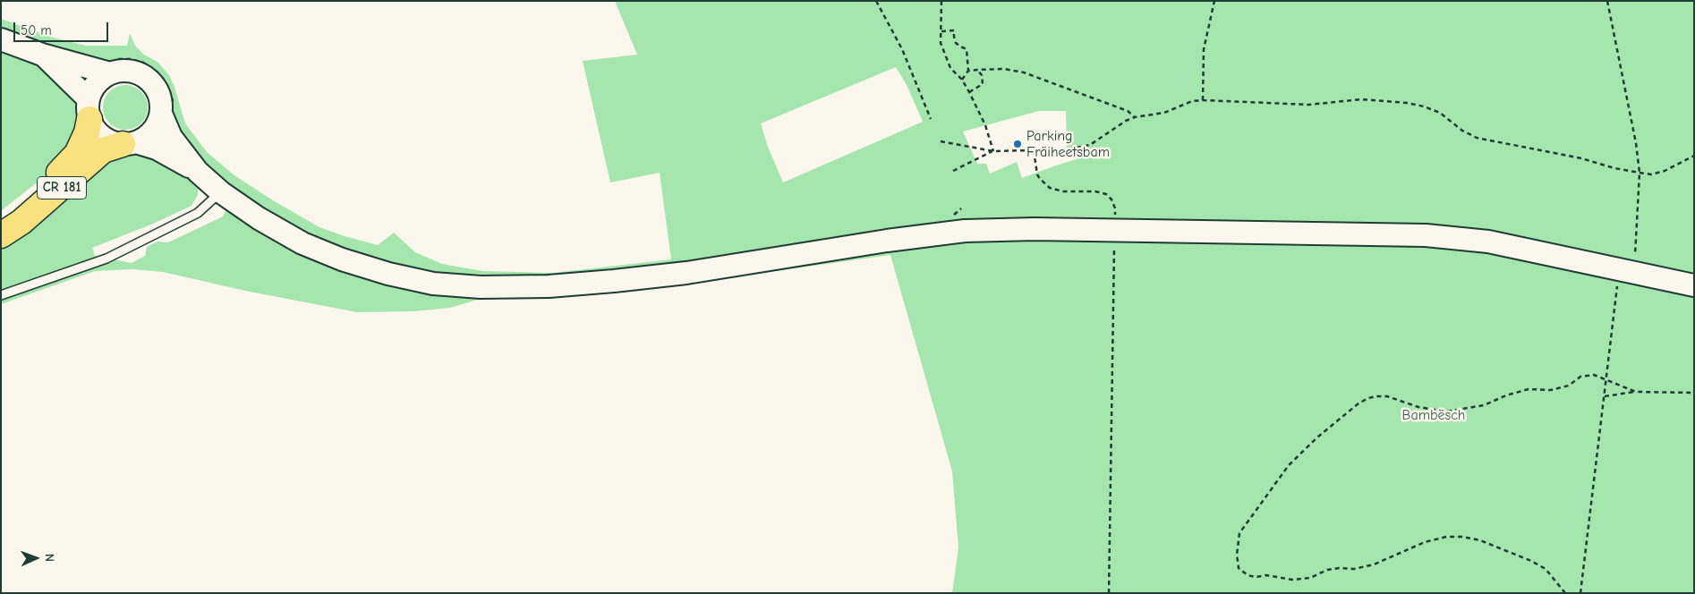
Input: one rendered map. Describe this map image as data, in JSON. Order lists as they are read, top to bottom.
{
  "streets": {
    "highway": ["CR 181"]
  },
  "parks": ["Bambësch"],
  "places": ["Parking Fräiheetsbam"],
  "scale_bar": "50 m",
  "north": "right"
}
